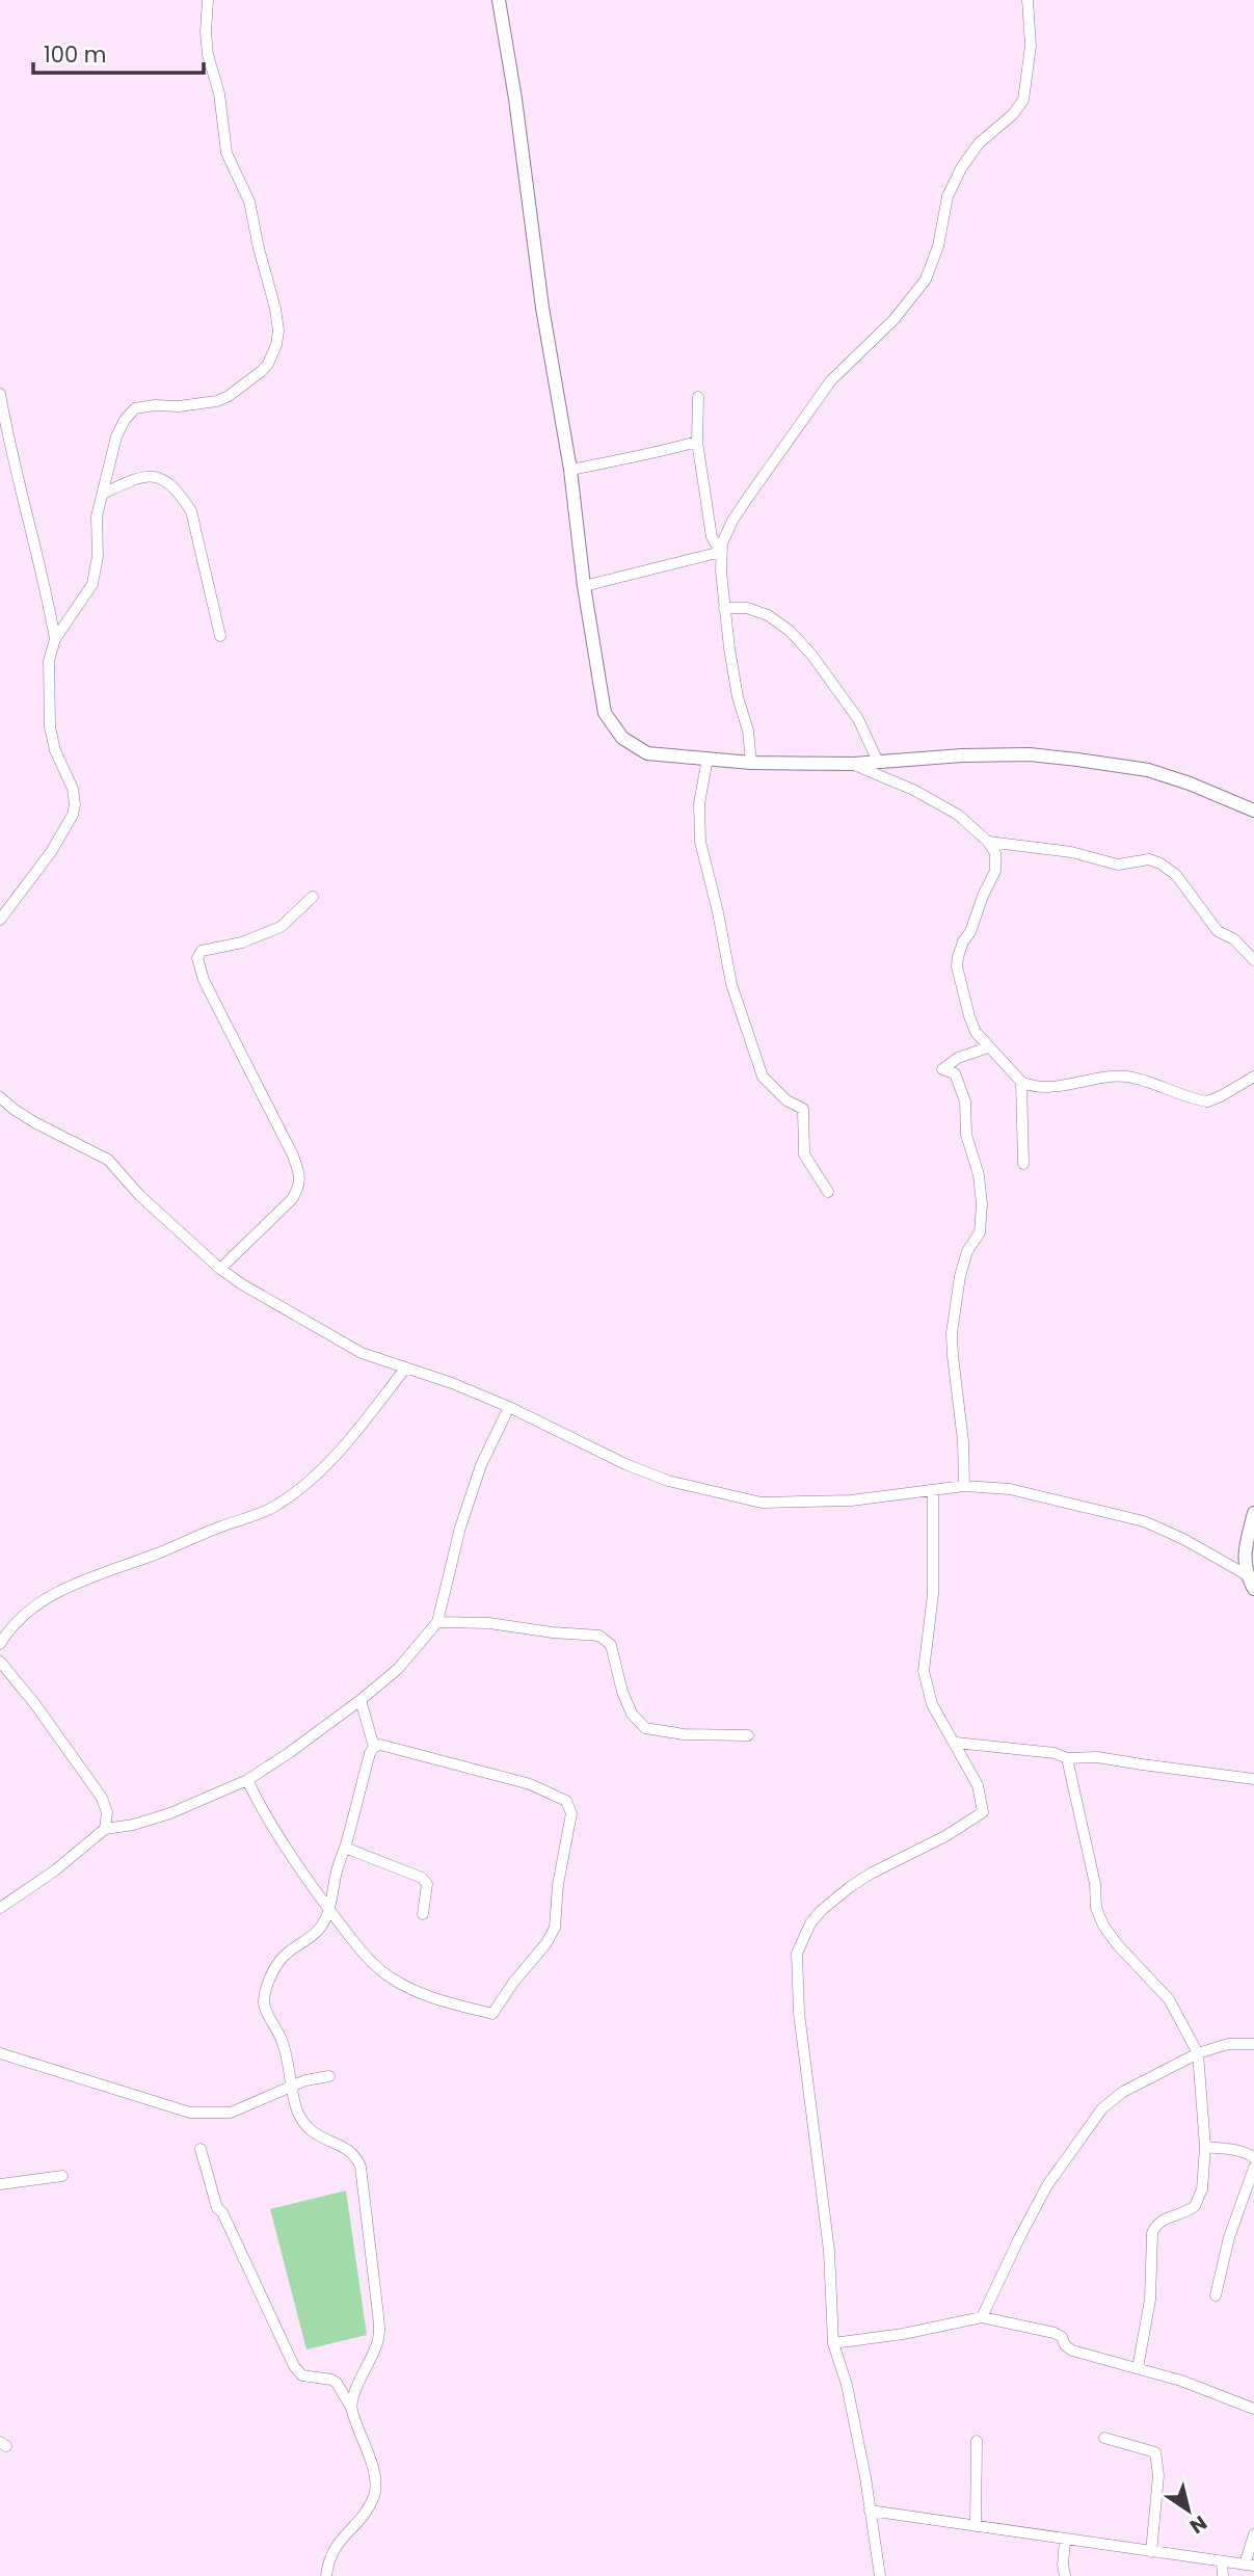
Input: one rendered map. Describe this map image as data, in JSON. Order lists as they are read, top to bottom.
{
  "scale_bar": "100 m",
  "north": "bottom right"
}
